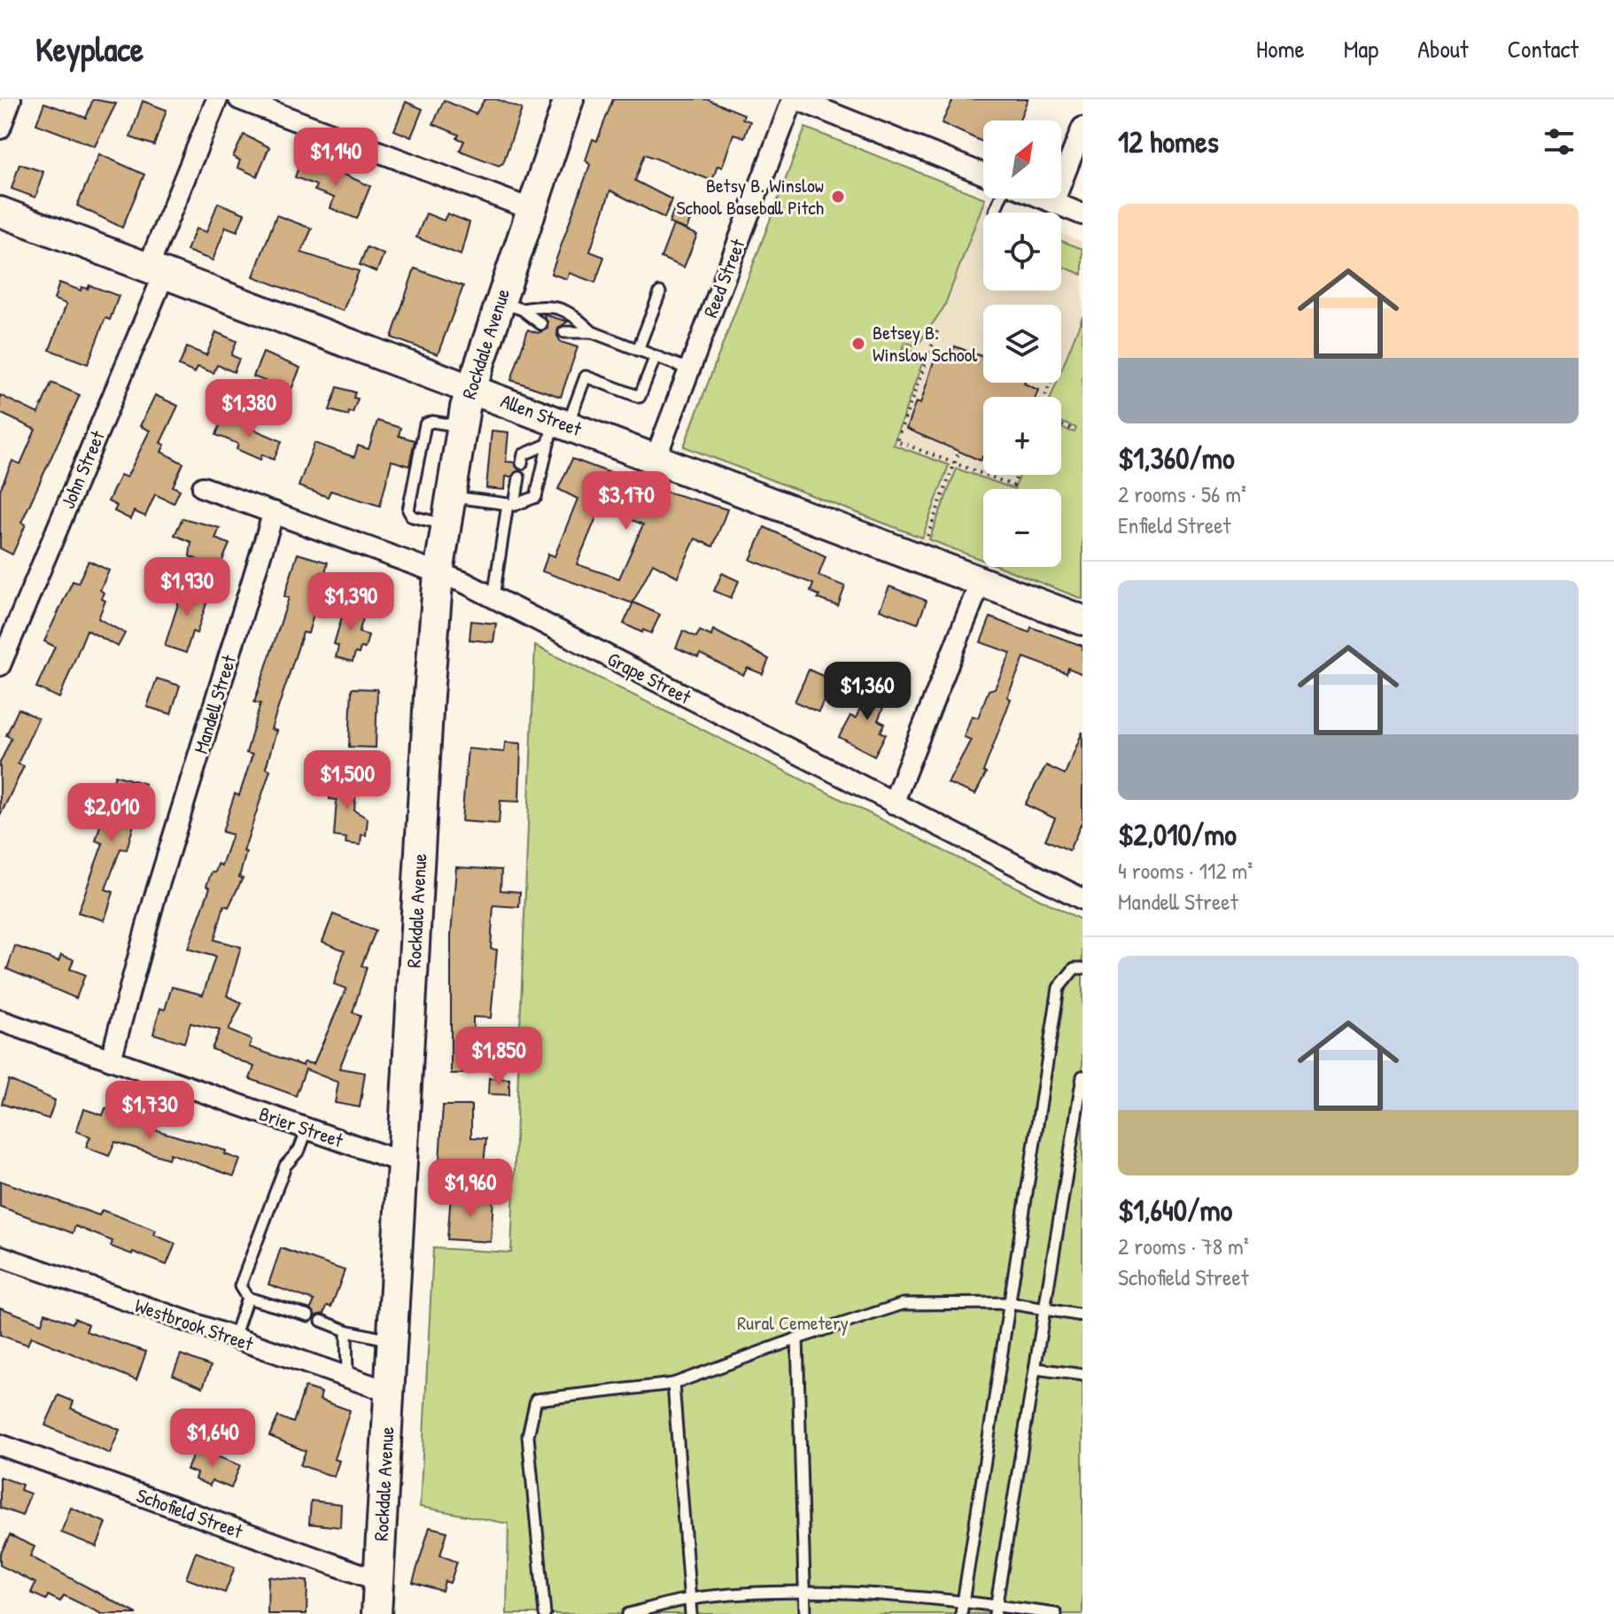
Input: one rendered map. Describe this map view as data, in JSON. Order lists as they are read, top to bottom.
{
  "streets": {
    "main road": ["Rockdale Avenue", "Allen Street"],
    "street": [
      "Reed Street",
      "John Street",
      "Grape Street",
      "Mandell Street",
      "Brier Street",
      "Westbrook Street",
      "Schofield Street"
    ]
  },
  "crossings": [
    ["Reed Street", "Allen Street"],
    ["Rockdale Avenue", "Allen Street"],
    ["Rockdale Avenue", "Grape Street"],
    ["Rockdale Avenue", "Brier Street"],
    ["Rockdale Avenue", "Westbrook Street"],
    ["Rockdale Avenue", "Schofield Street"],
    ["Allen Street", "John Street"],
    ["Grape Street", "Mandell Street"],
    ["Mandell Street", "Brier Street"]
  ],
  "parks": ["Rural Cemetery"],
  "places": ["Betsy B. Winslow School Baseball Pitch", "Betsey B. Winslow School"],
  "north": "top right",
  "page": {
    "header": "Keyplace",
    "nav": [
      "Home",
      "Map",
      "About",
      "Contact"
    ],
    "heading": "12 homes",
    "map_buttons": ["+", "−"],
    "price": [
      "$1,140",
      "$1,380",
      "$3,170",
      "$1,930",
      "$1,390",
      "$1,360",
      "$1,500",
      "$2,010",
      "$1,850",
      "$1,730",
      "$1,960",
      "$1,640"
    ],
    "list": [
      {
        "name": "$1,360/mo",
        "note": "2 rooms · 56 m² · Enfield Street"
      },
      {
        "name": "$2,010/mo",
        "note": "4 rooms · 112 m² · Mandell Street"
      },
      {
        "name": "$1,640/mo",
        "note": "2 rooms · 78 m² · Schofield Street"
      }
    ]
  }
}
